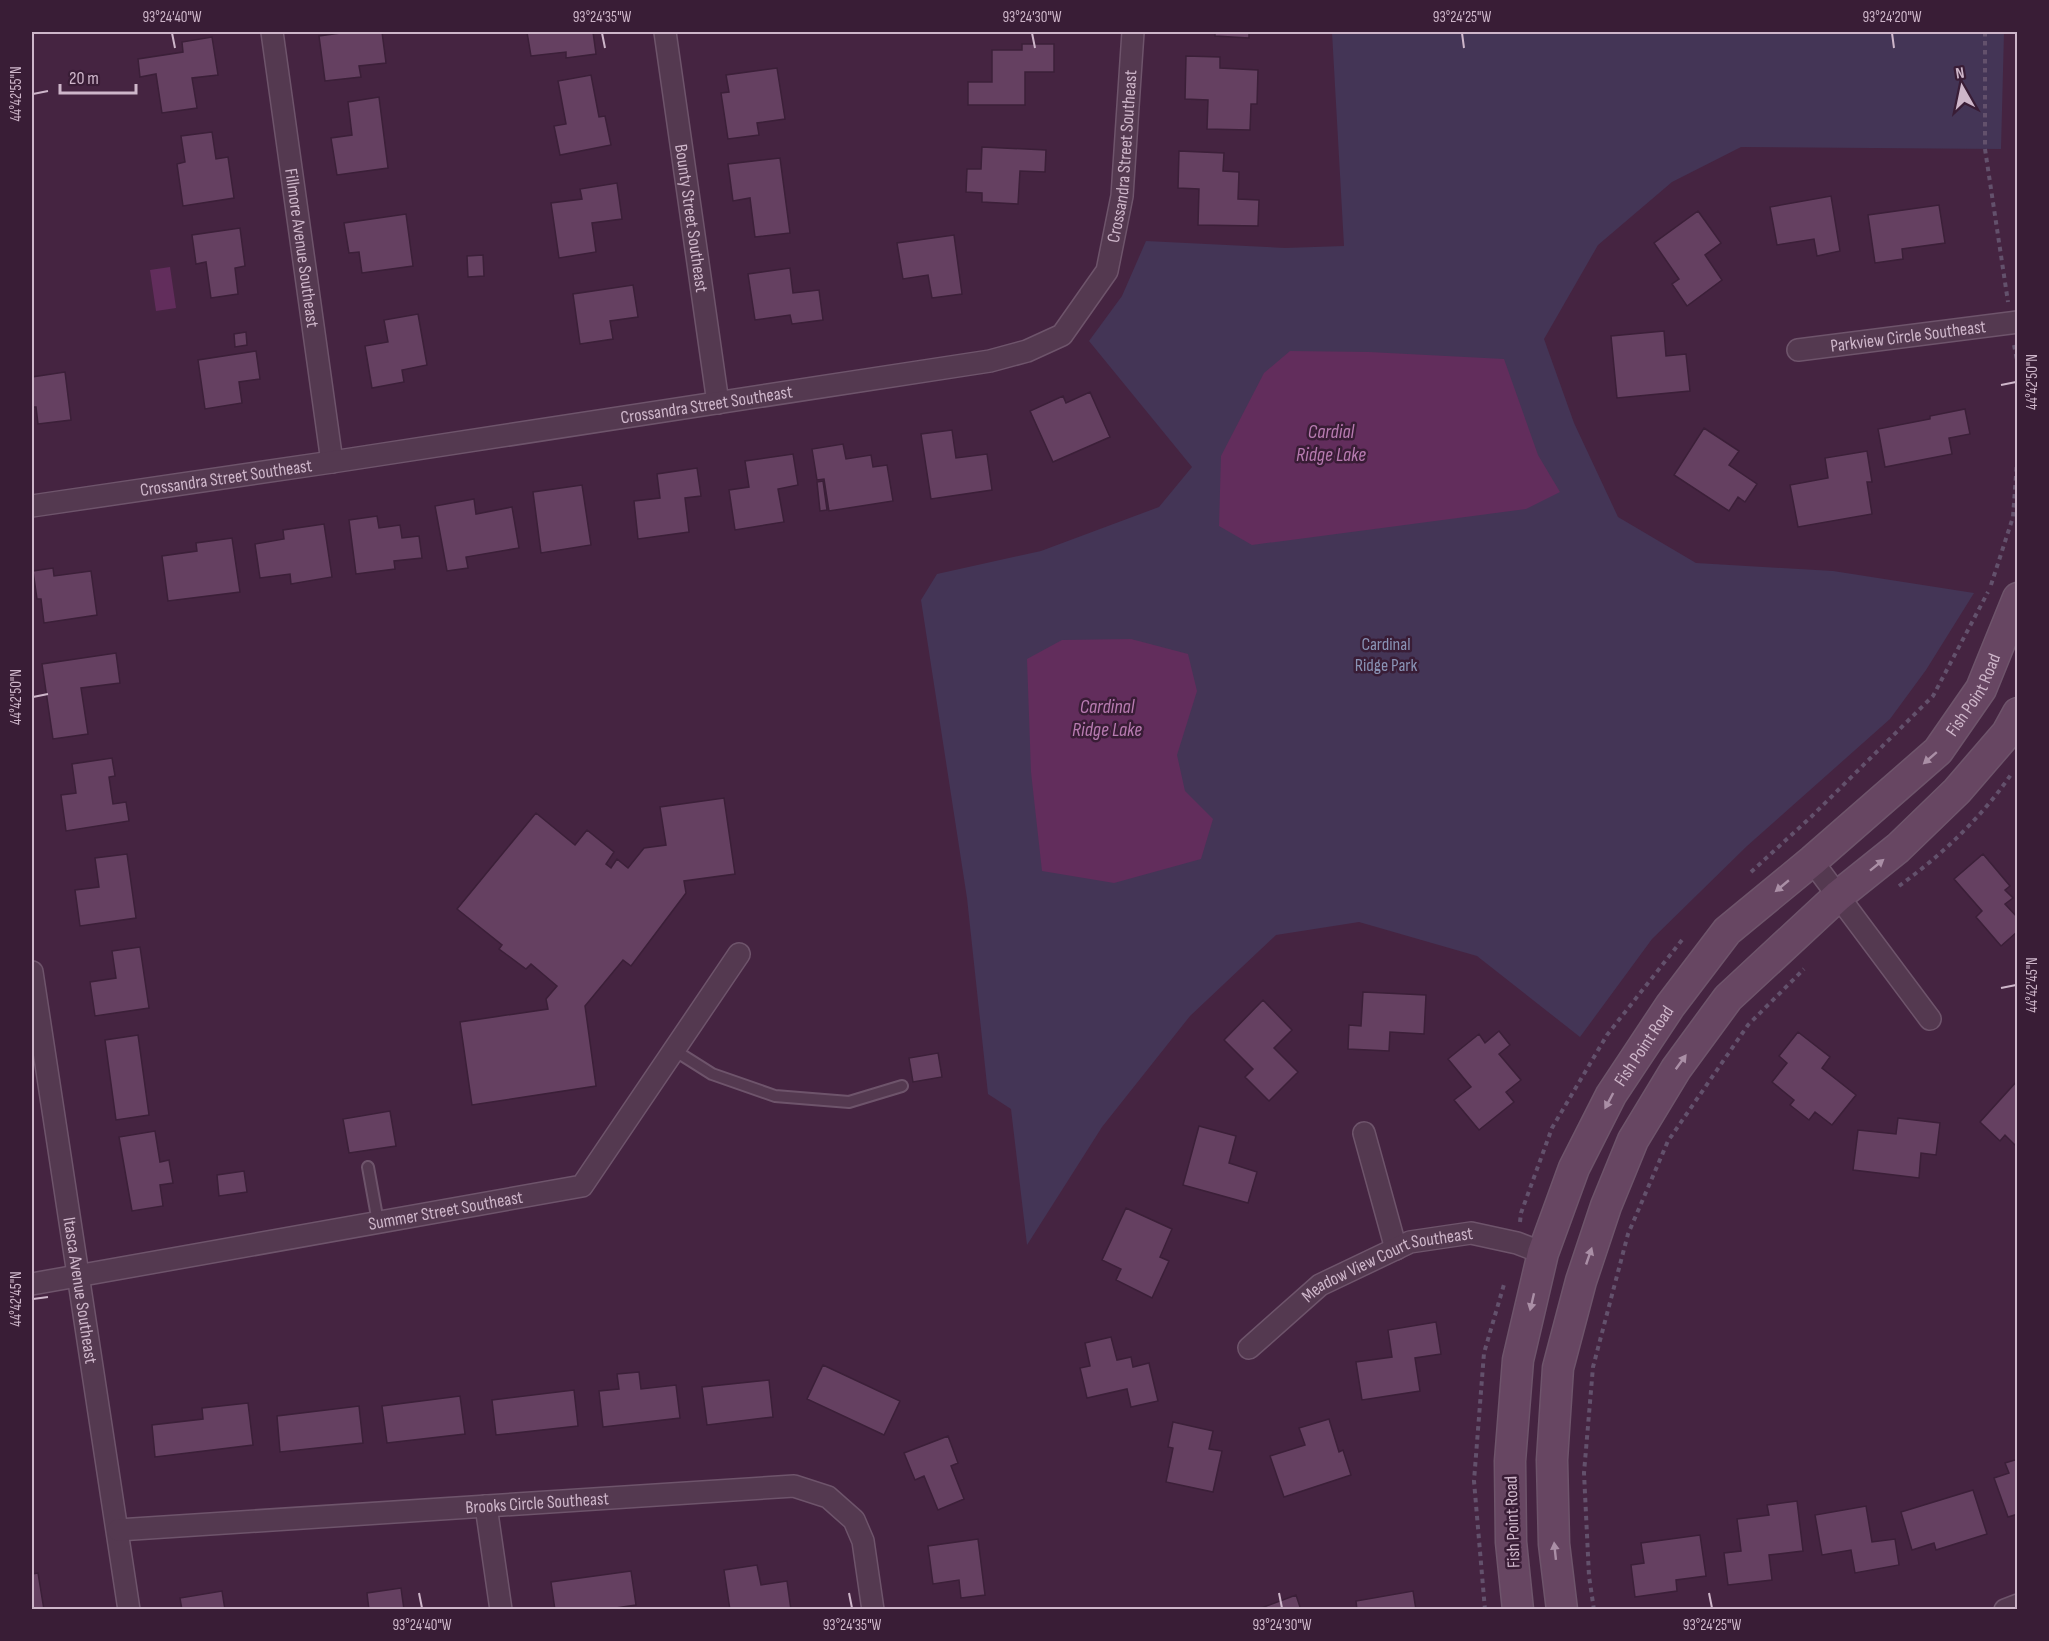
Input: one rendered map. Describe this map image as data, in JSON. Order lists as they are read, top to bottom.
{
  "streets": {
    "street": [
      "Crossandra Street Southeast",
      "Bounty Street Southeast",
      "Fillmore Avenue Southeast",
      "Parkview Circle Southeast",
      "Fish Point Road",
      "Summer Street Southeast",
      "Meadow View Court Southeast",
      "Itasca Avenue Southeast",
      "Brooks Circle Southeast"
    ]
  },
  "crossings": [
    ["Crossandra Street Southeast", "Bounty Street Southeast"],
    ["Crossandra Street Southeast", "Fillmore Avenue Southeast"],
    ["Fish Point Road", "Meadow View Court Southeast"],
    ["Summer Street Southeast", "Itasca Avenue Southeast"],
    ["Itasca Avenue Southeast", "Brooks Circle Southeast"]
  ],
  "water": ["Cardial Ridge Lake", "Cardinal Ridge Lake"],
  "parks": ["Cardinal Ridge Park"],
  "scale_bar": "20 m",
  "north": "top",
  "coordinates": [
    "93°24'40\"W",
    "93°24'35\"W",
    "93°24'30\"W",
    "93°24'25\"W",
    "93°24'20\"W",
    "44°42'55\"N",
    "44°42'50\"N",
    "44°42'45\"N"
  ]
}
